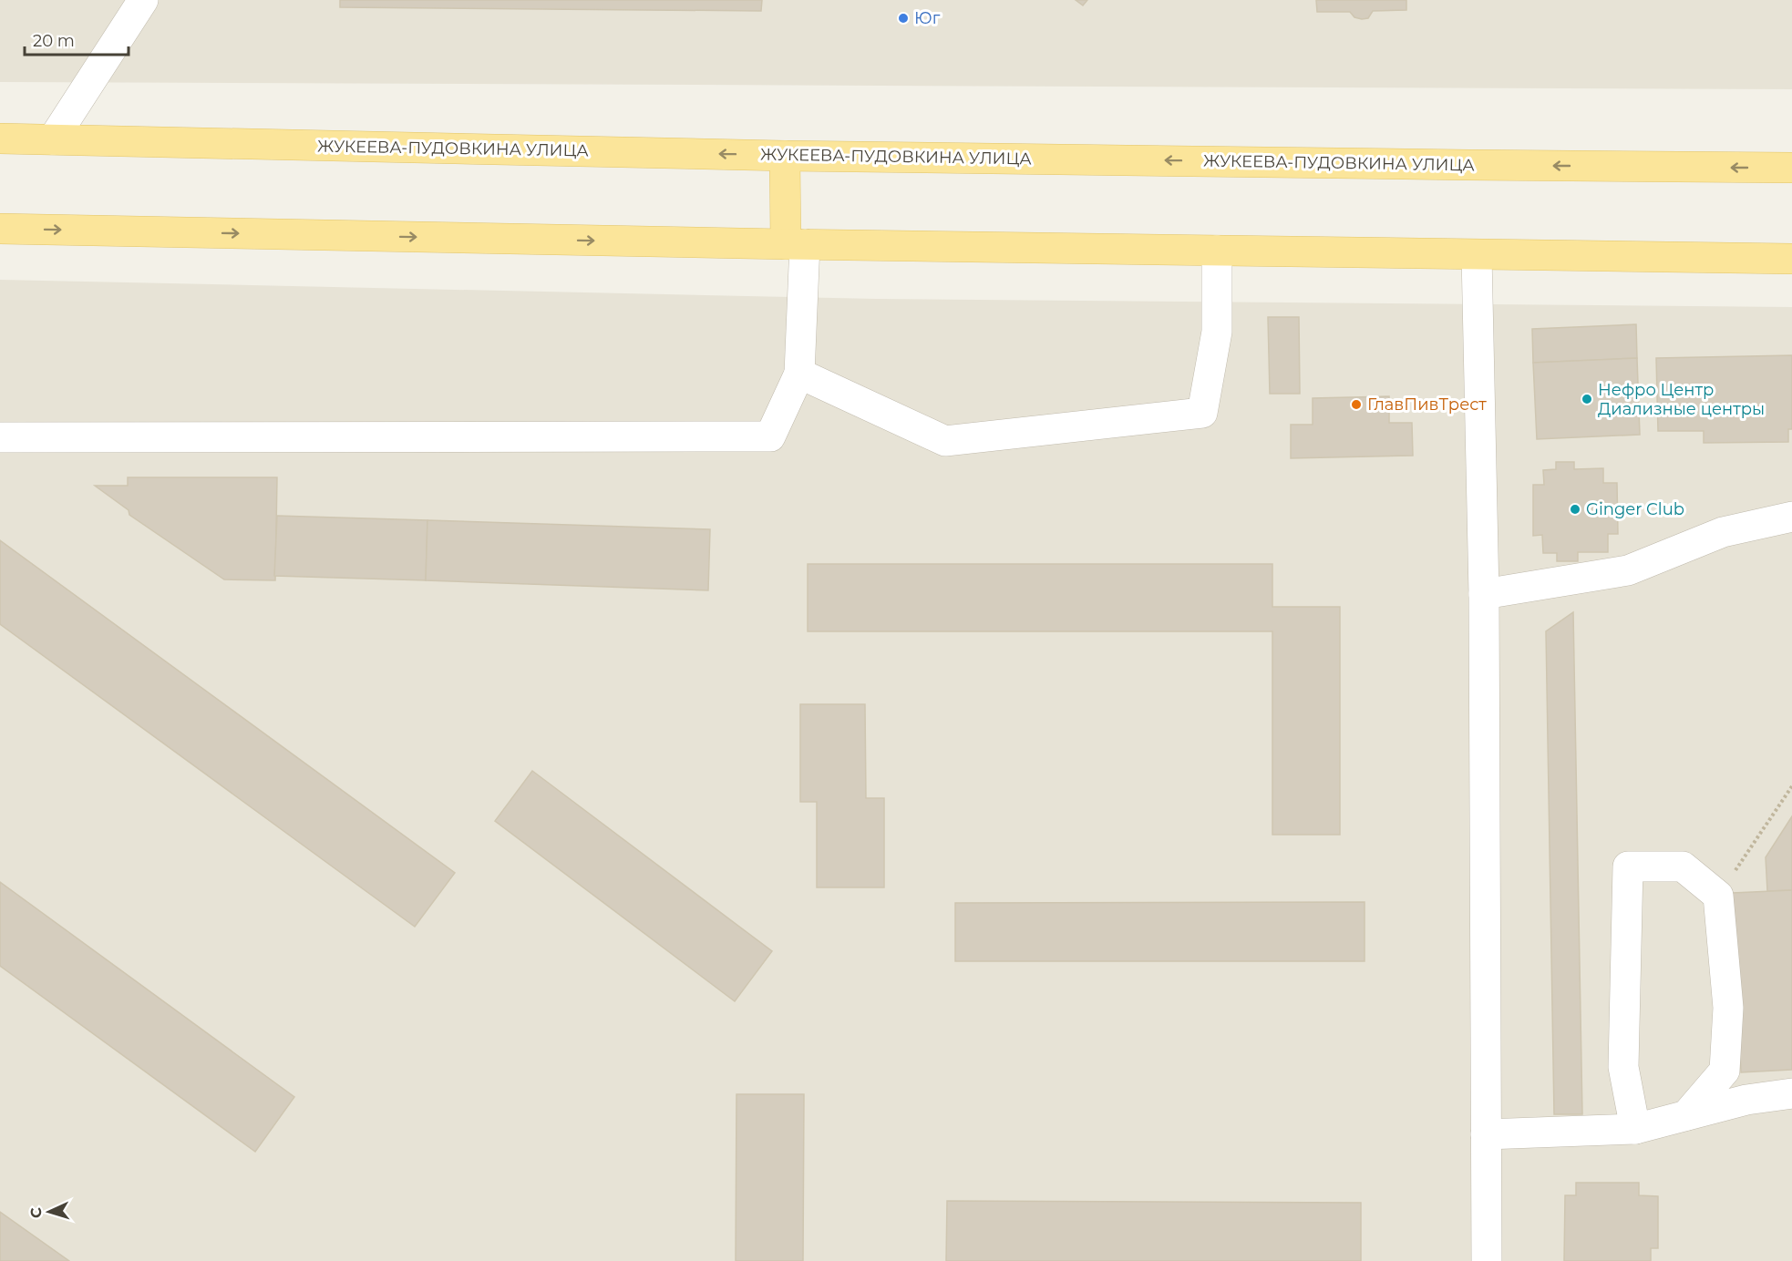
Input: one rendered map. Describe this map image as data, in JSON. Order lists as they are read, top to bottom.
{
  "streets": {
    "main road": ["ЖУКЕЕВА-ПУДОВКИНА УЛИЦА"]
  },
  "places": [
    "Юг",
    "Нефро Центр Диализные центры",
    "ГлавПивТрест",
    "Ginger Club"
  ],
  "scale_bar": "20 m",
  "north": "left"
}
